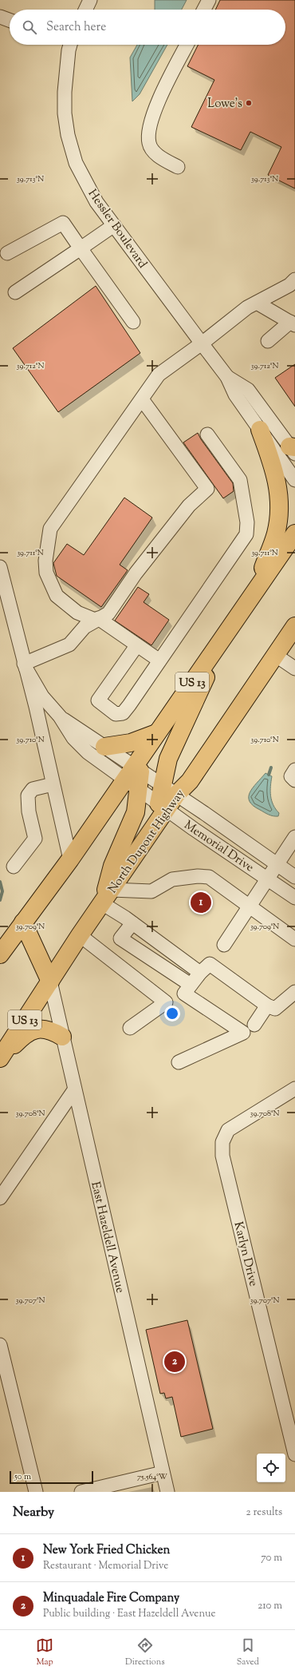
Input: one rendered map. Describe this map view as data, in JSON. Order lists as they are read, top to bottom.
{
  "streets": {
    "highway": ["US 13", "North Dupont Highway"],
    "street": [
      "Hessler Boulevard",
      "Memorial Drive",
      "East Hazeldell Avenue",
      "Karlyn Drive"
    ]
  },
  "crossings": [
    ["US 13", "Memorial Drive"],
    ["North Dupont Highway", "Memorial Drive"],
    ["North Dupont Highway", "East Hazeldell Avenue"]
  ],
  "places": ["Lowe's"],
  "scale_bar": "50 m",
  "page": {
    "search": "Search here",
    "pins": ["1", "2"],
    "scale": "50 m",
    "heading": ["Nearby", "2 results"],
    "list": [
      {
        "mark": "1",
        "name": "New York Fried Chicken",
        "note": "Restaurant · Memorial Drive",
        "value": "70 m"
      },
      {
        "mark": "2",
        "name": "Minquadale Fire Company",
        "note": "Public building · East Hazeldell Avenue",
        "value": "210 m"
      }
    ],
    "nav": ["Map", "Directions", "Saved"]
  },
  "coordinates": [
    "39.713°N",
    "39.712°N",
    "39.711°N",
    "39.710°N",
    "39.709°N",
    "39.708°N",
    "39.707°N",
    "75.564°W"
  ]
}
